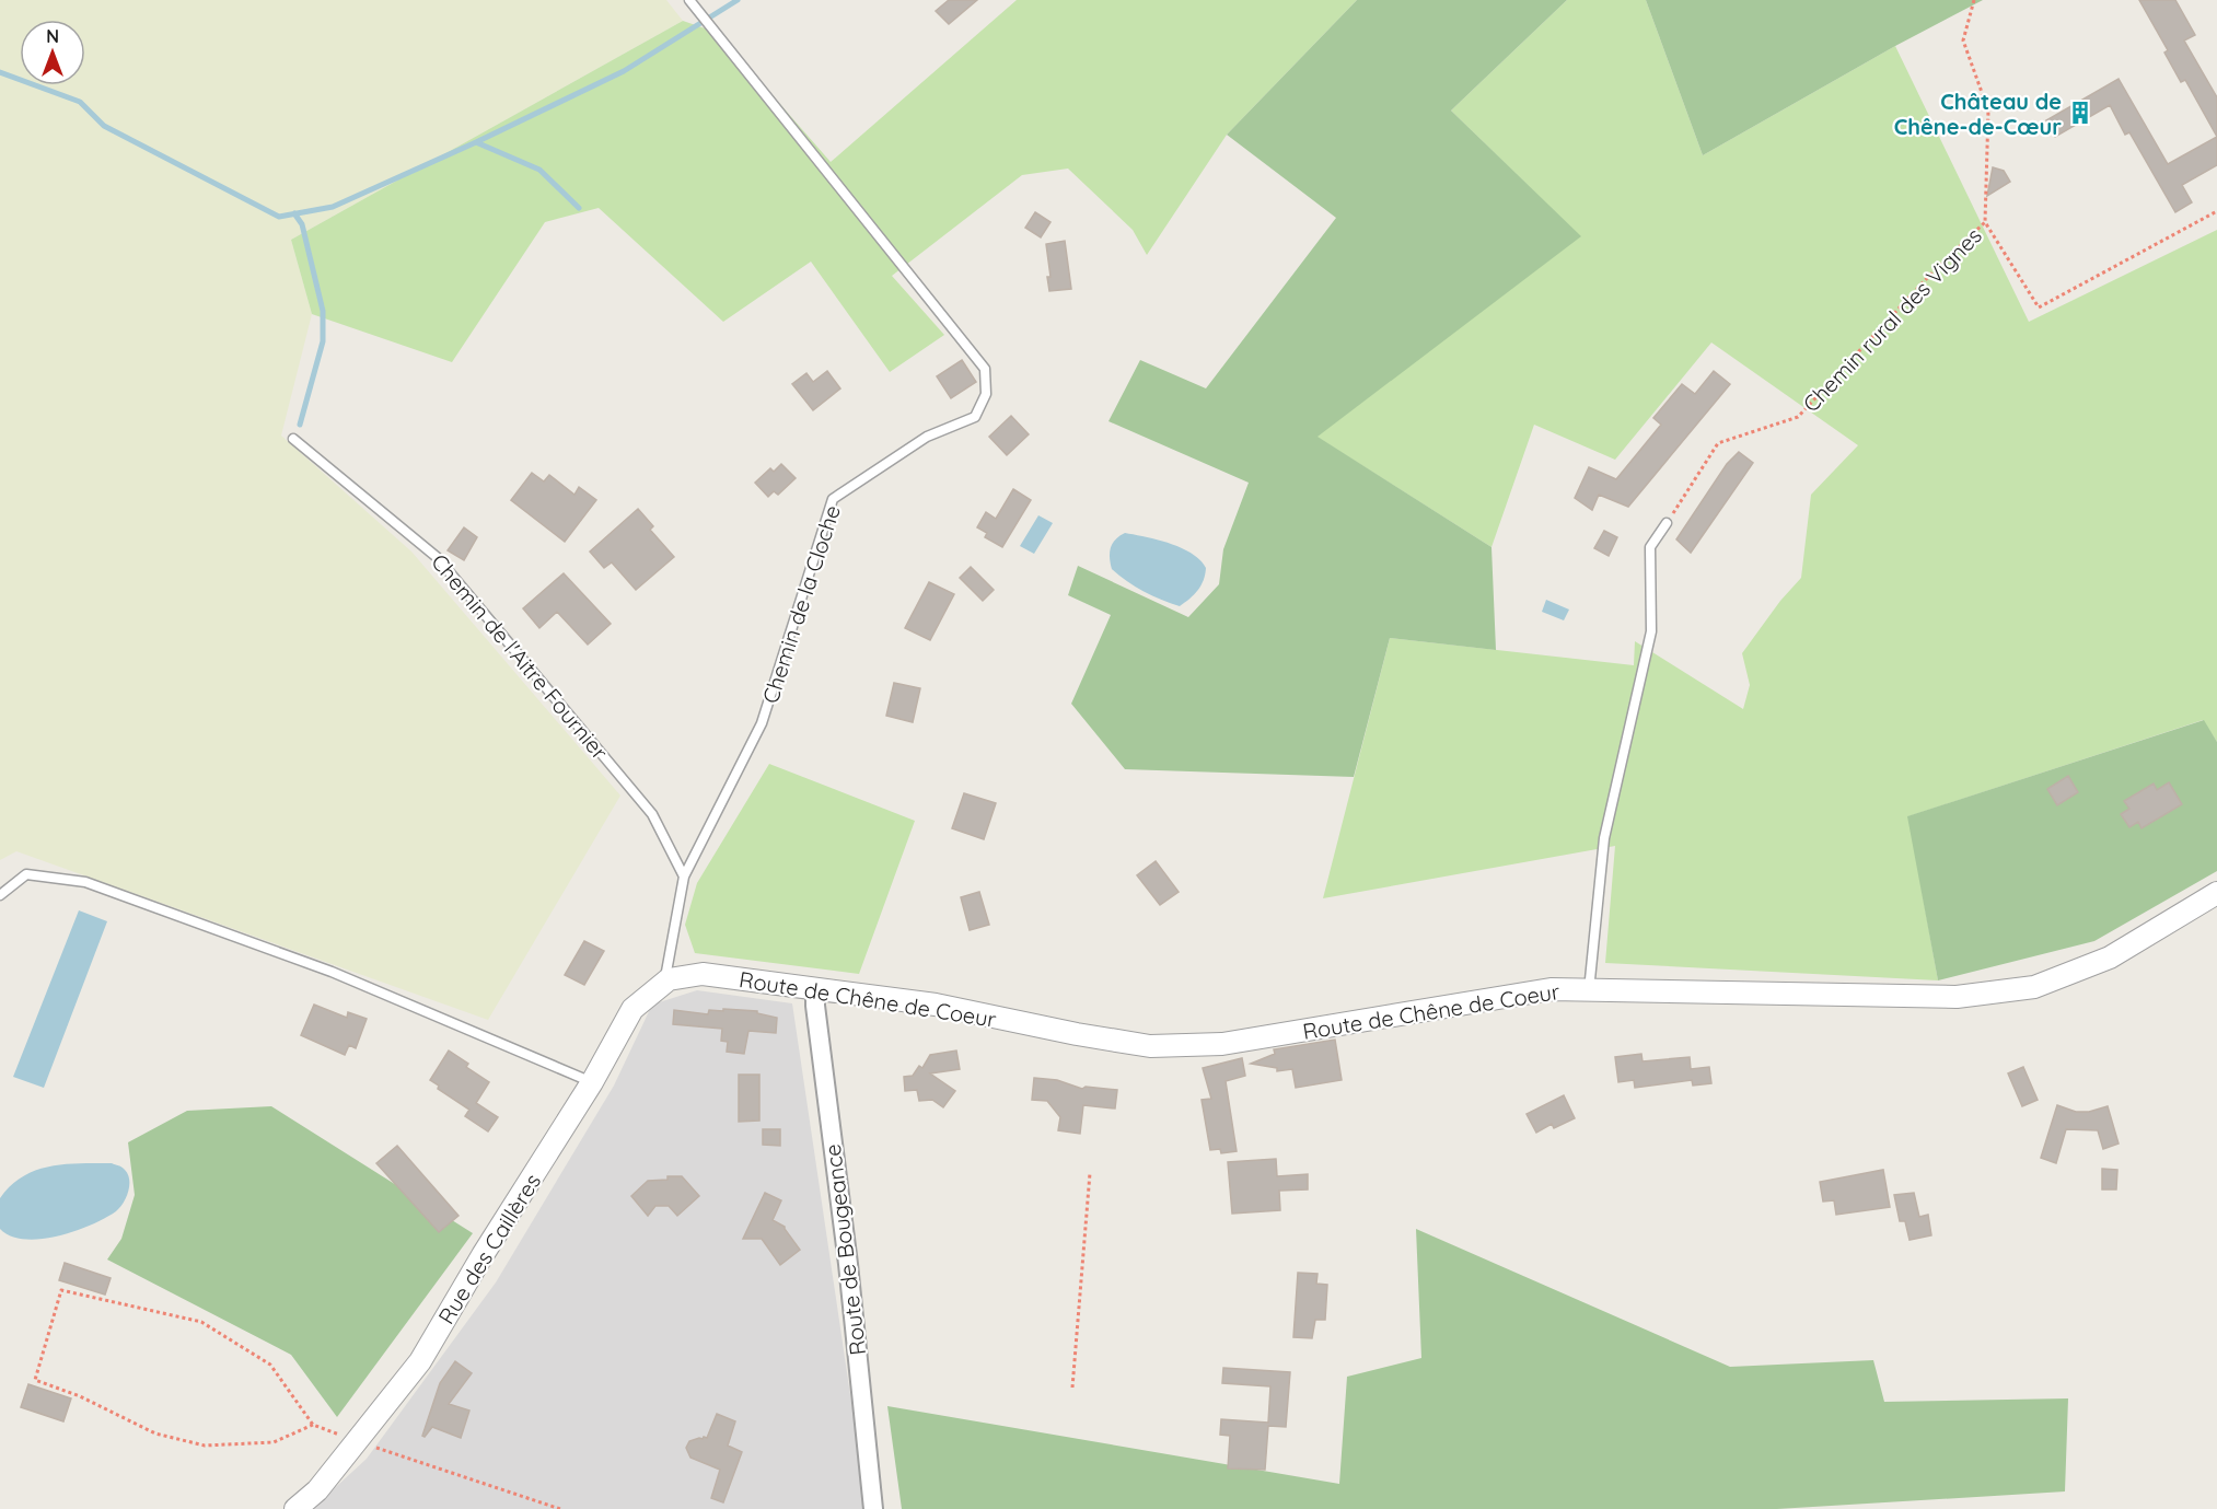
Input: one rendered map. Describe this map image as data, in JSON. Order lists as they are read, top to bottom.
{
  "streets": {
    "street": ["Route de Chêne de Coeur", "Rue des Caillères", "Route de Bougeance"],
    "lane": ["Chemin de la Cloche", "Chemin de l'Aitre Fournier"],
    "path": ["Chemin rural des Vignes"]
  },
  "crossings": [
    ["Chemin de la Cloche", "Chemin de l'Aitre Fournier"],
    ["Chemin de la Cloche", "Route de Chêne de Coeur"],
    ["Chemin de la Cloche", "Rue des Caillères"],
    ["Route de Chêne de Coeur", "Rue des Caillères"],
    ["Route de Chêne de Coeur", "Route de Bougeance"]
  ],
  "places": {
    "building": ["Château de Chêne-de-Cœur"]
  },
  "north": "top"
}
